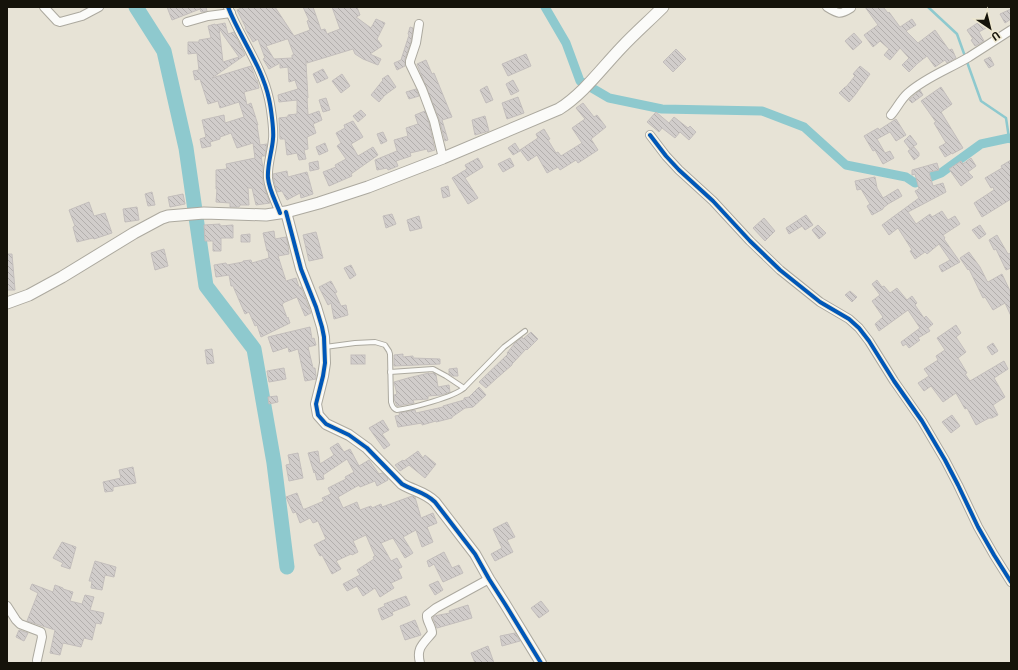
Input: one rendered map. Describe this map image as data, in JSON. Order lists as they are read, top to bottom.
{
  "north": "bottom right"
}
